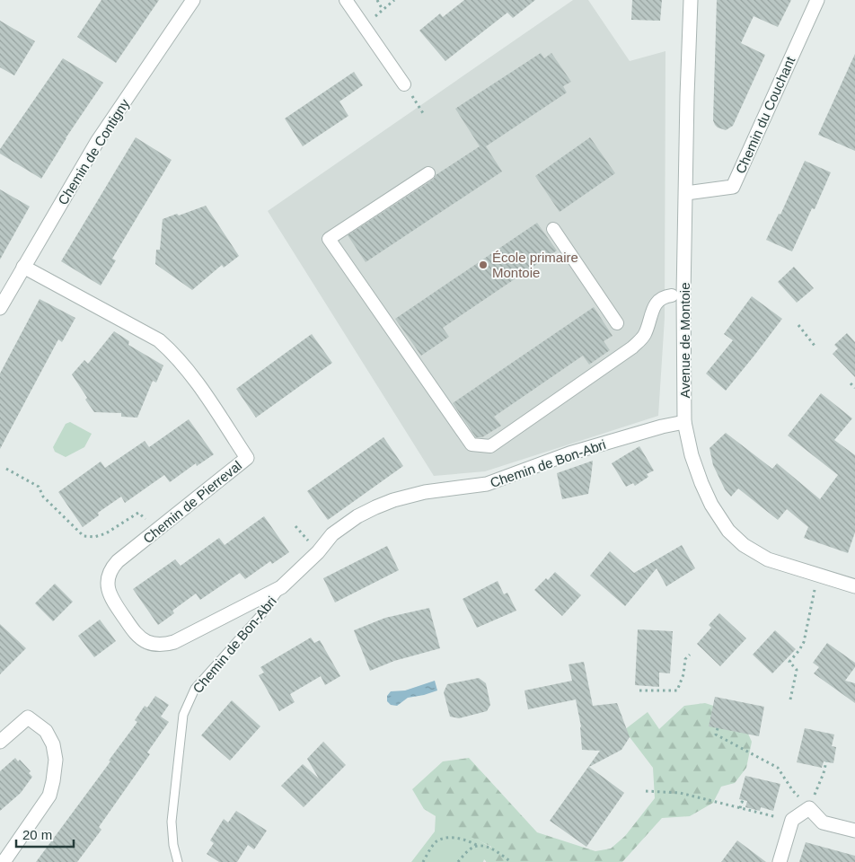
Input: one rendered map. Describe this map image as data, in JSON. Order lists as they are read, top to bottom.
{
  "streets": {
    "street": [
      "Chemin du Couchant",
      "Chemin de Contigny",
      "Avenue de Montoie",
      "Chemin de Bon-Abri",
      "Chemin de Pierreval"
    ]
  },
  "crossings": [
    ["Chemin du Couchant", "Avenue de Montoie"],
    ["Chemin de Contigny", "Chemin de Pierreval"],
    ["Avenue de Montoie", "Chemin de Bon-Abri"],
    ["Chemin de Bon-Abri", "Chemin de Pierreval"]
  ],
  "places": ["École primaire Montoie"],
  "scale_bar": "20 m"
}
